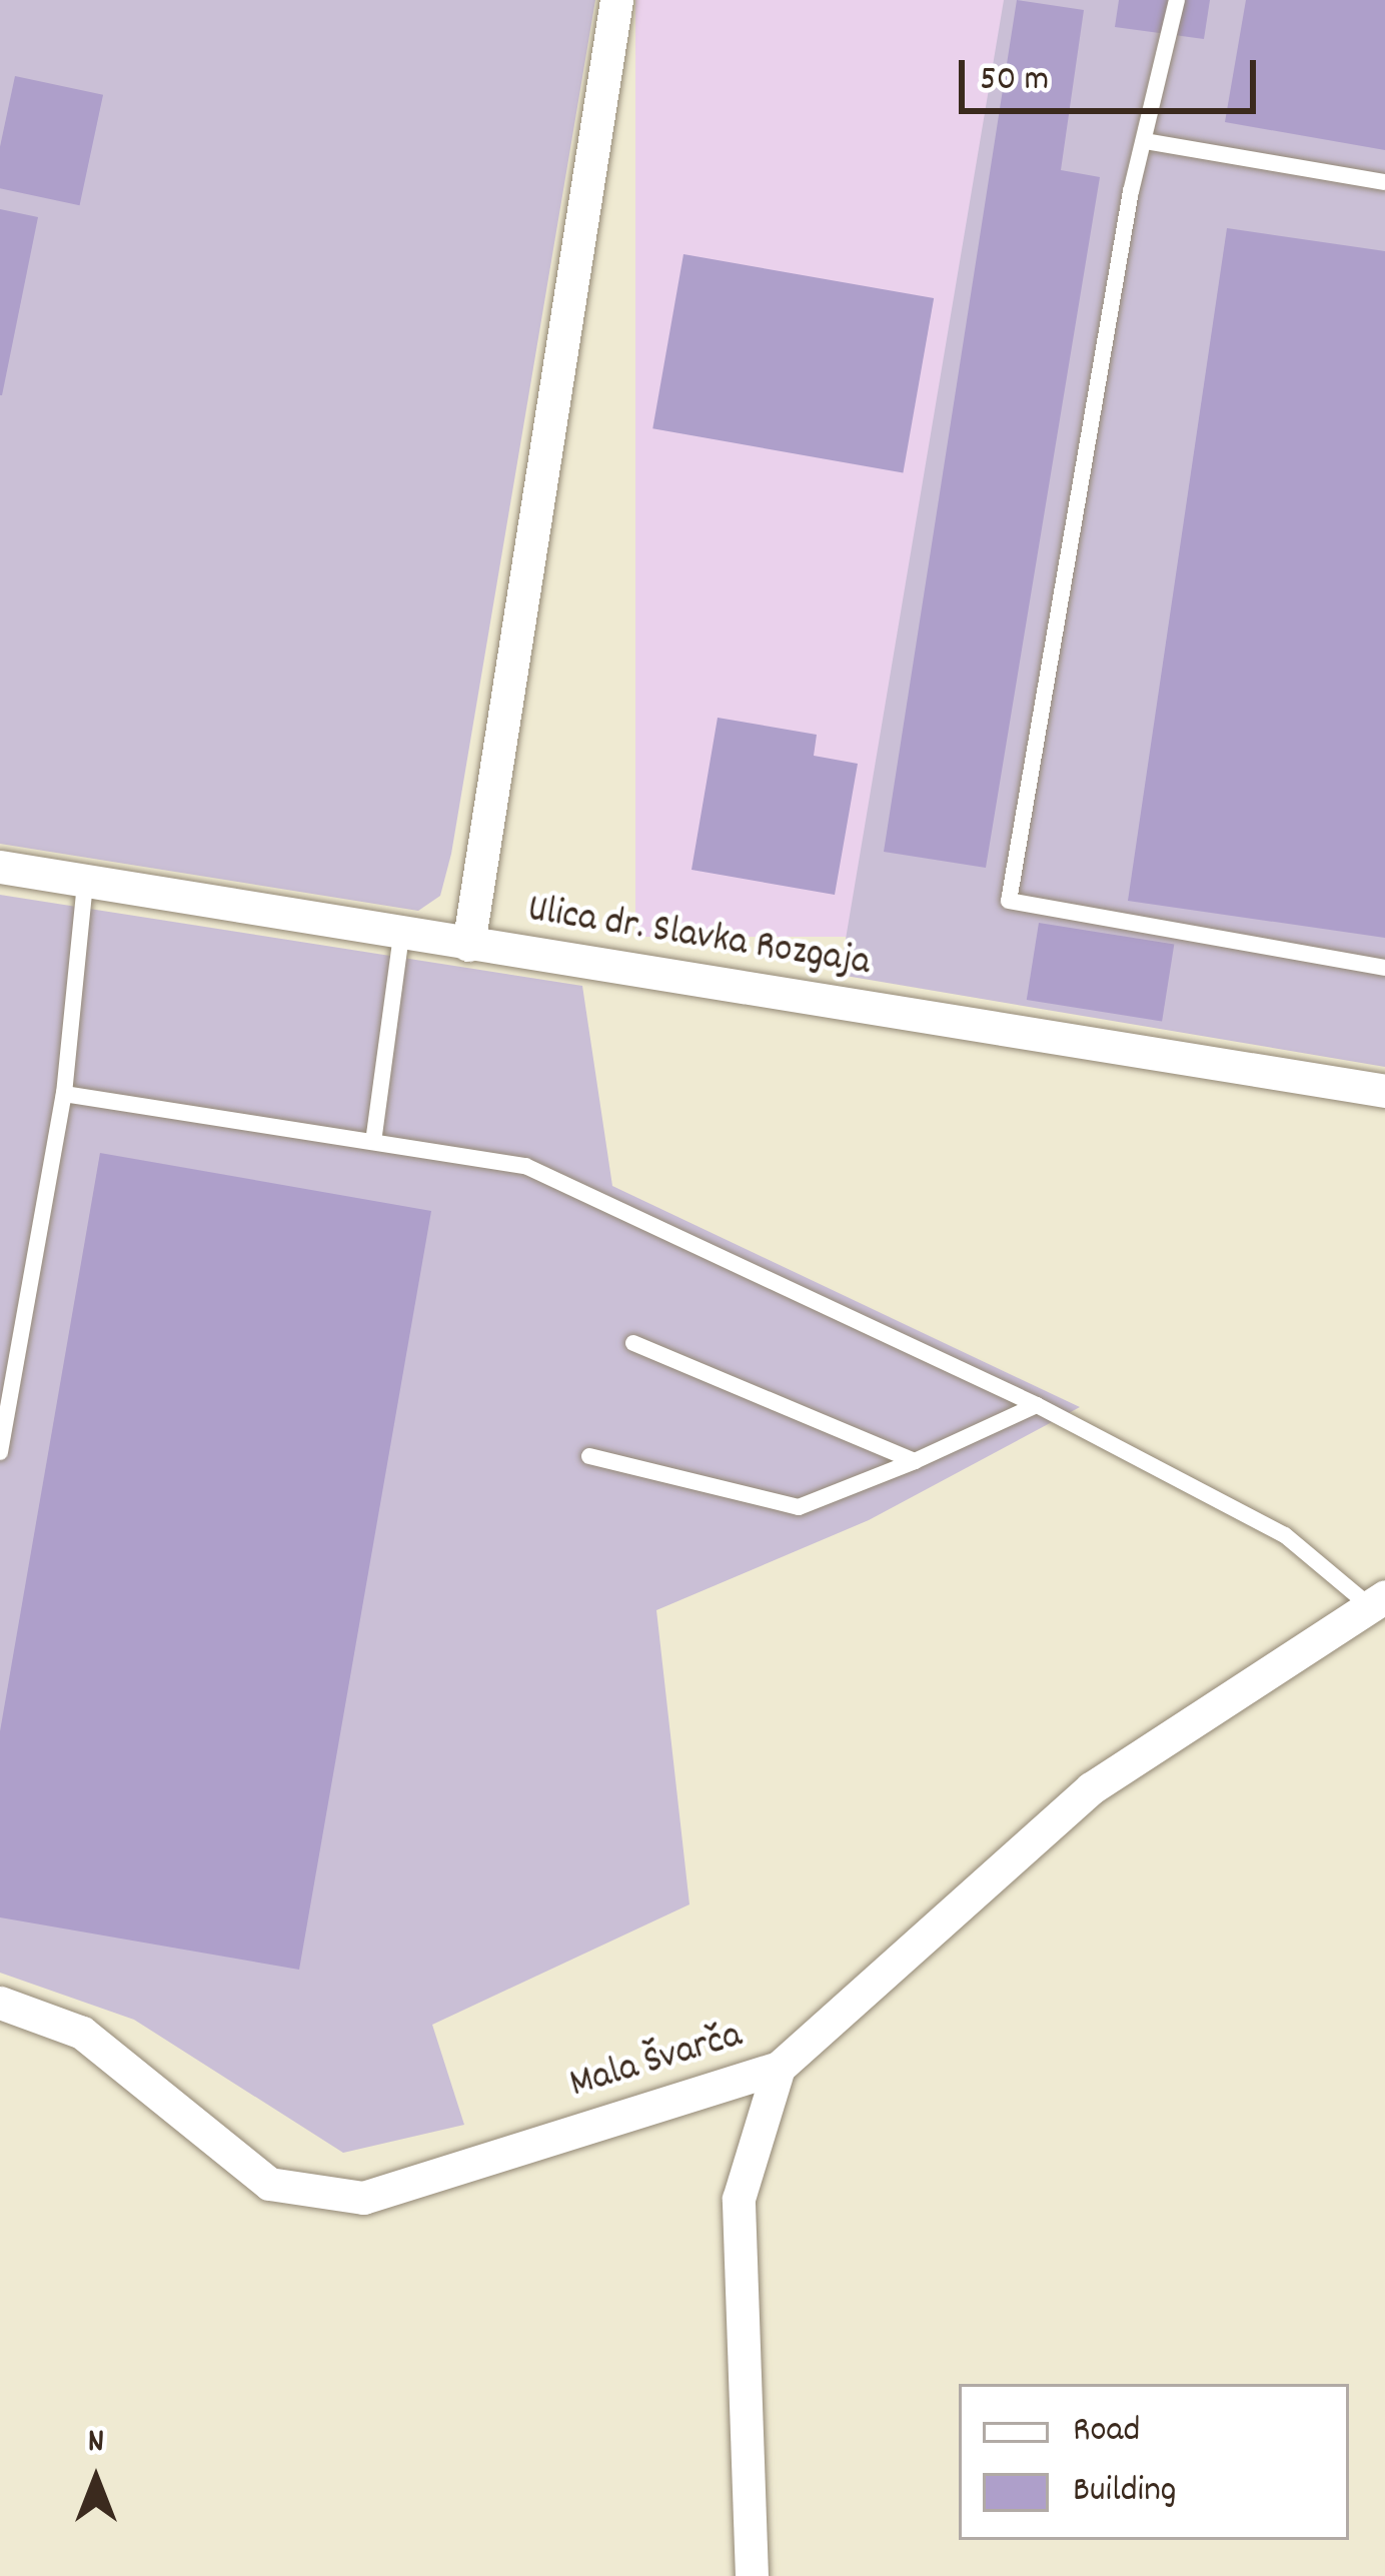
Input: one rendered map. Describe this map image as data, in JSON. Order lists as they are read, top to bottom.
{
  "streets": {
    "street": ["Ulica dr. Slavka Rozgaja", "Mala Švarča"]
  },
  "legend": ["Road", "Building"],
  "scale_bar": "50 m",
  "north": "top"
}
